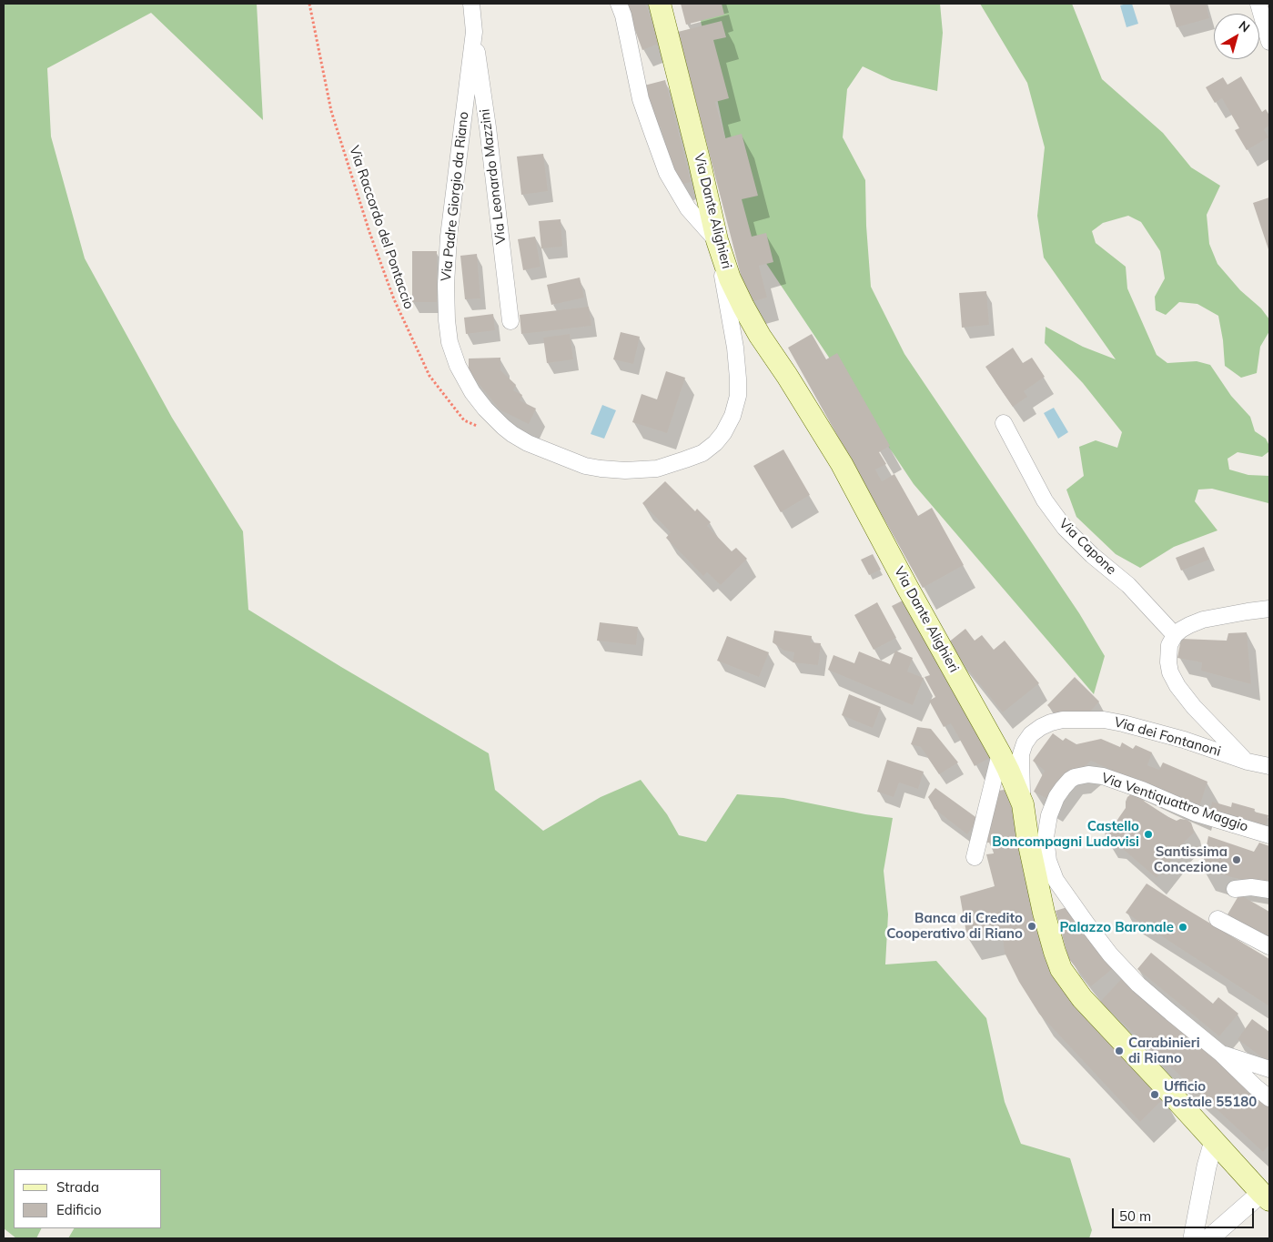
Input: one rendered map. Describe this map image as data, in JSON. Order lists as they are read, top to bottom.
{
  "streets": {
    "main road": ["Via Dante Alighieri"],
    "street": [
      "Via Leonardo Mazzini",
      "Via Padre Giorgio da Riano",
      "Via Capone",
      "Via dei Fontanoni",
      "Via Ventiquattro Maggio"
    ],
    "path": ["Via Raccordo del Pontaccio"]
  },
  "crossings": [
    ["Via Leonardo Mazzini", "Via Padre Giorgio da Riano"],
    ["Via Padre Giorgio da Riano", "Via Dante Alighieri"],
    ["Via Dante Alighieri", "Via dei Fontanoni"],
    ["Via Dante Alighieri", "Via Ventiquattro Maggio"]
  ],
  "places": [
    "Castello Boncompagni Ludovisi",
    "Santissima Concezione",
    "Banca di Credito Cooperativo di Riano",
    "Palazzo Baronale",
    "Carabinieri di Riano",
    "Ufficio Postale 55180"
  ],
  "legend": ["Strada", "Edificio"],
  "scale_bar": "50 m",
  "north": "top right"
}
